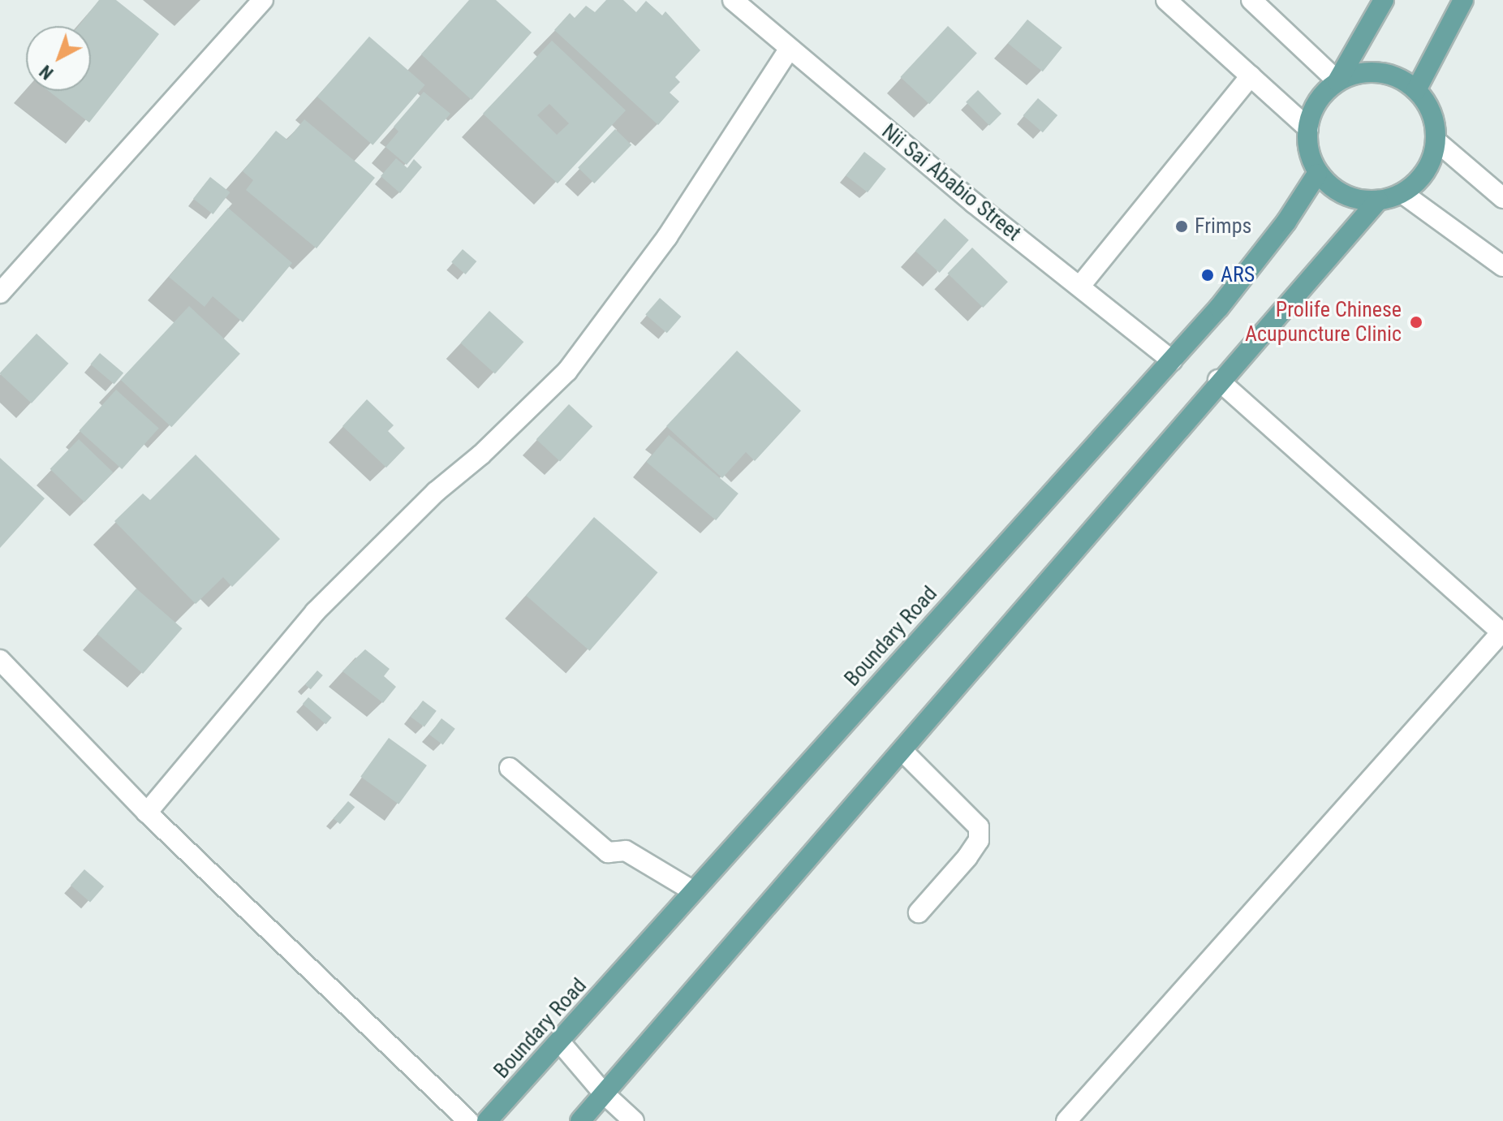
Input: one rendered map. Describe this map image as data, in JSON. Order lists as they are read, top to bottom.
{
  "streets": {
    "main road": ["Boundary Road"],
    "street": ["Nii Sai Ababio Street"]
  },
  "crossings": [
    ["Nii Sai Ababio Street", "Boundary Road"]
  ],
  "places": ["Frimps", "ARS", "Prolife Chinese Acupuncture Clinic"],
  "north": "bottom left"
}
